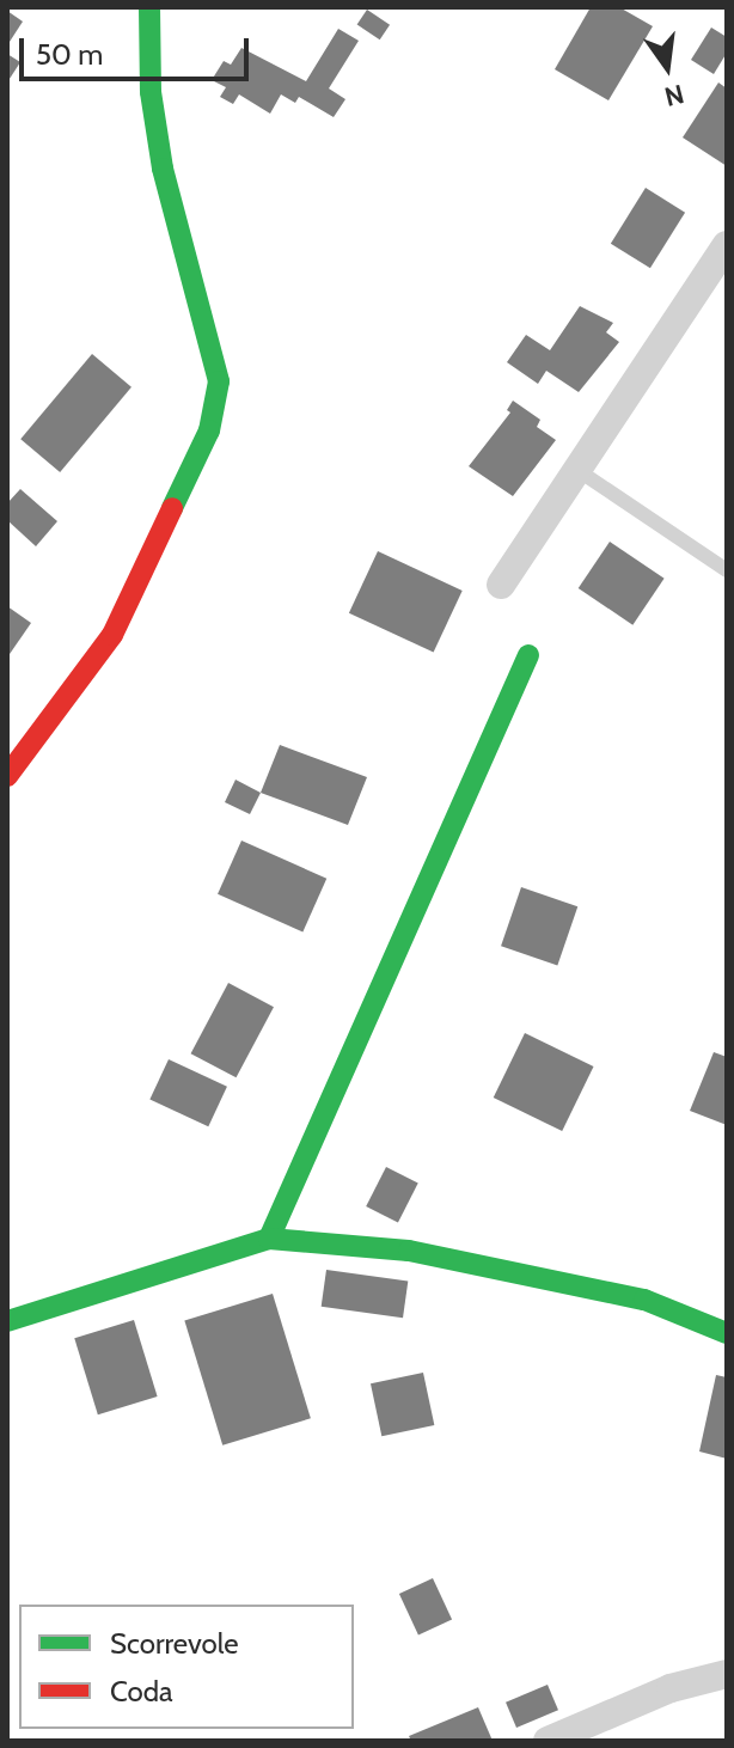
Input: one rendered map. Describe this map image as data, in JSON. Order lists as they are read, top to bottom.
{
  "legend": ["Scorrevole", "Coda"],
  "scale_bar": "50 m",
  "north": "bottom"
}
